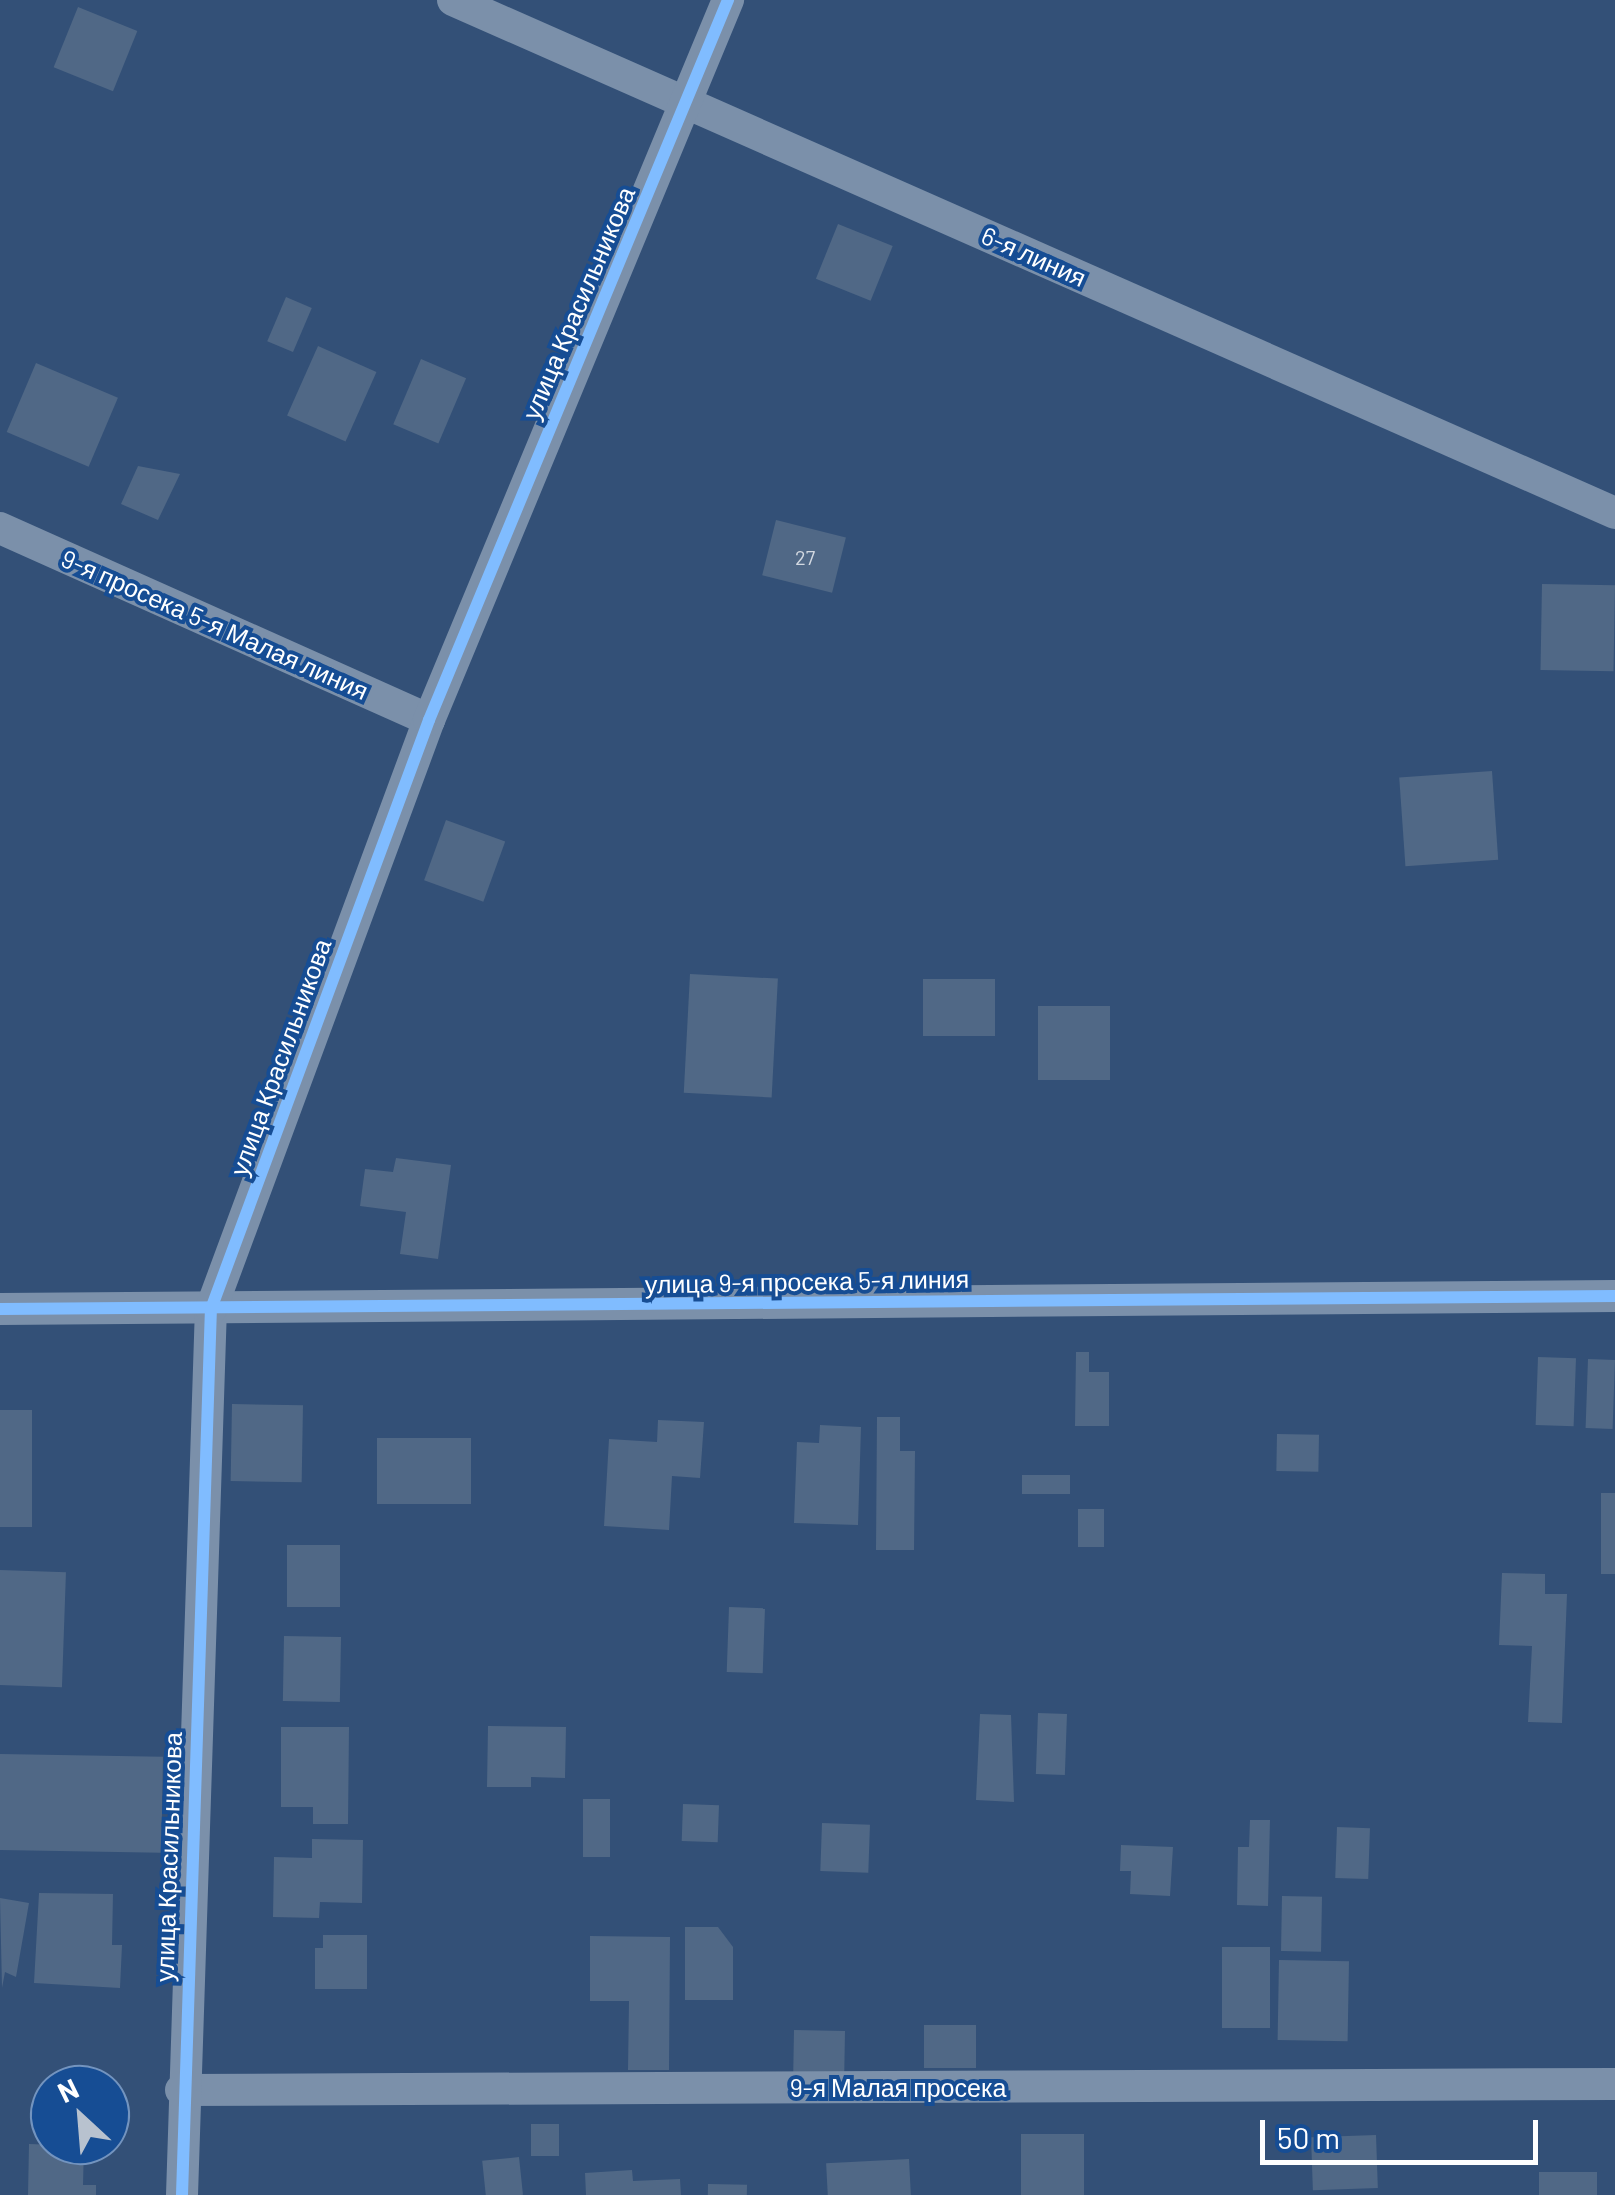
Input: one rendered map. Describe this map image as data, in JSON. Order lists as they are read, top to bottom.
{
  "streets": {
    "street": [
      "6-я линия",
      "улица Красильникова",
      "9-я просека 5-я Малая линия",
      "улица 9-я просека 5-я линия",
      "9-я Малая просека"
    ]
  },
  "crossings": [
    ["6-я линия", "улица Красильникова"],
    ["улица Красильникова", "9-я просека 5-я Малая линия"],
    ["улица Красильникова", "улица 9-я просека 5-я линия"],
    ["улица Красильникова", "9-я Малая просека"]
  ],
  "house_numbers": ["27"],
  "scale_bar": "50 m",
  "north": "top left"
}
